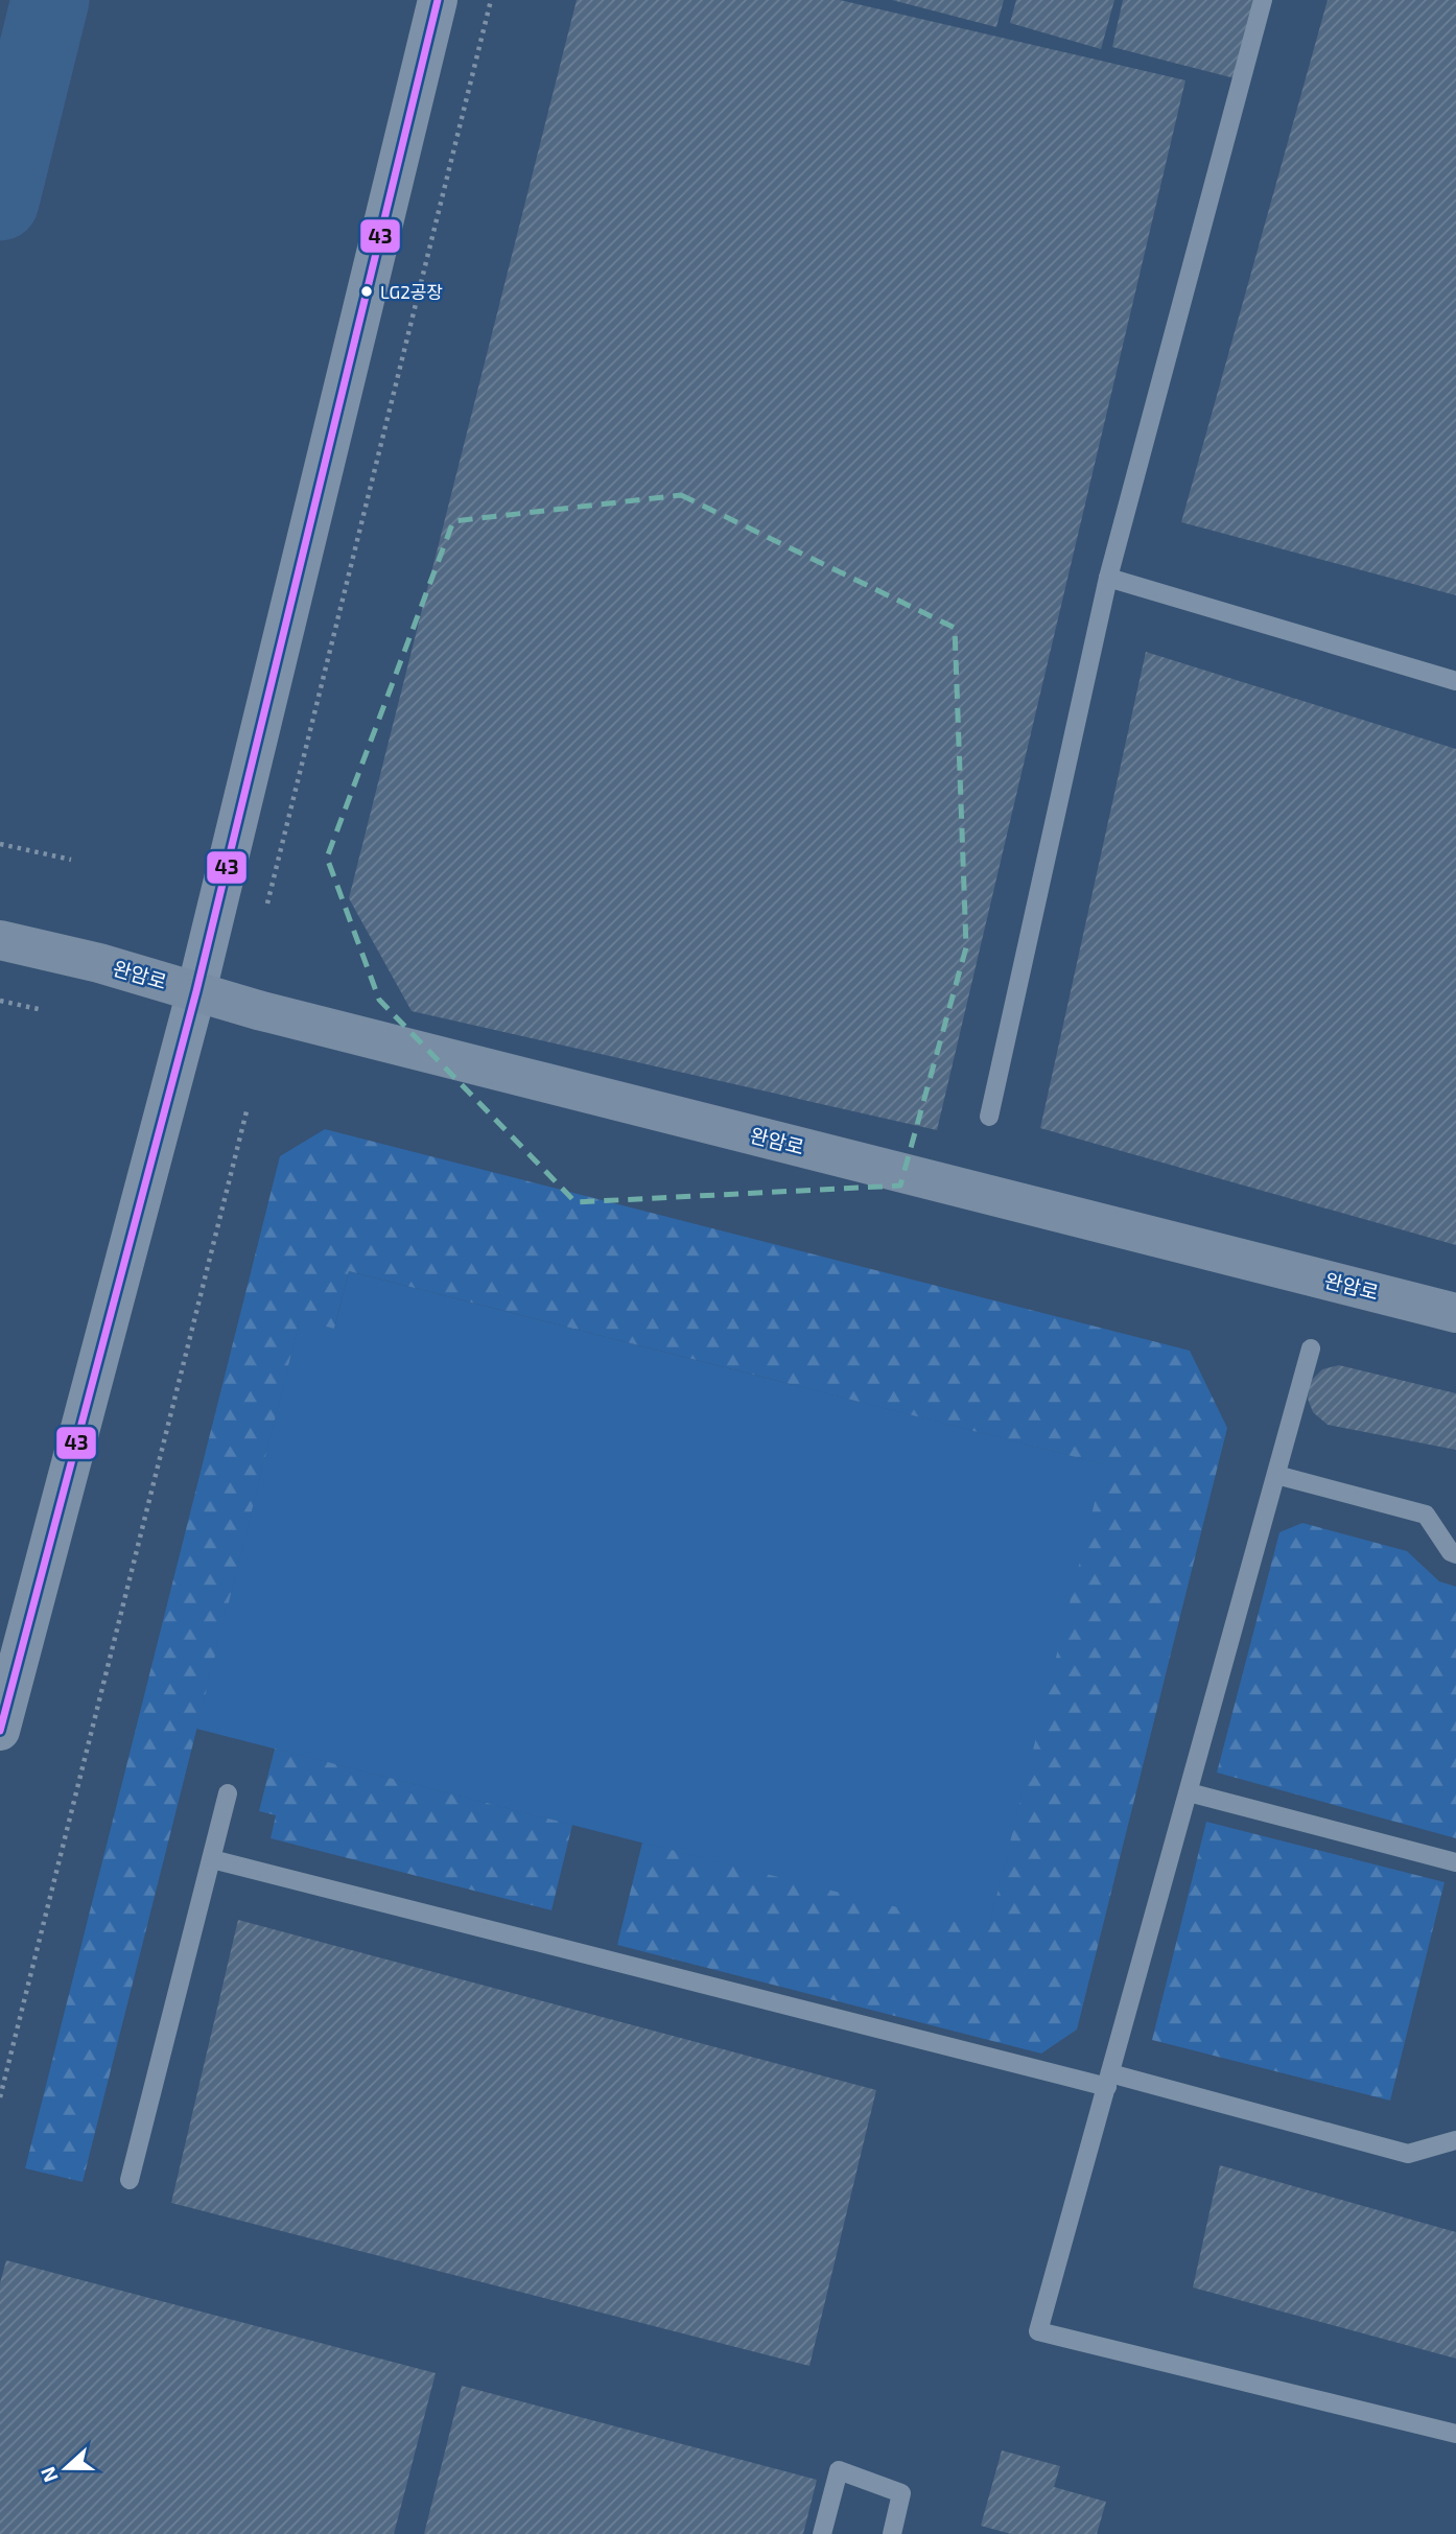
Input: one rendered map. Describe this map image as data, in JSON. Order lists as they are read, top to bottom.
{
  "streets": {
    "main road": ["완암로"]
  },
  "places": ["LG2공장"],
  "lines": ["transit line 43"],
  "north": "left"
}
